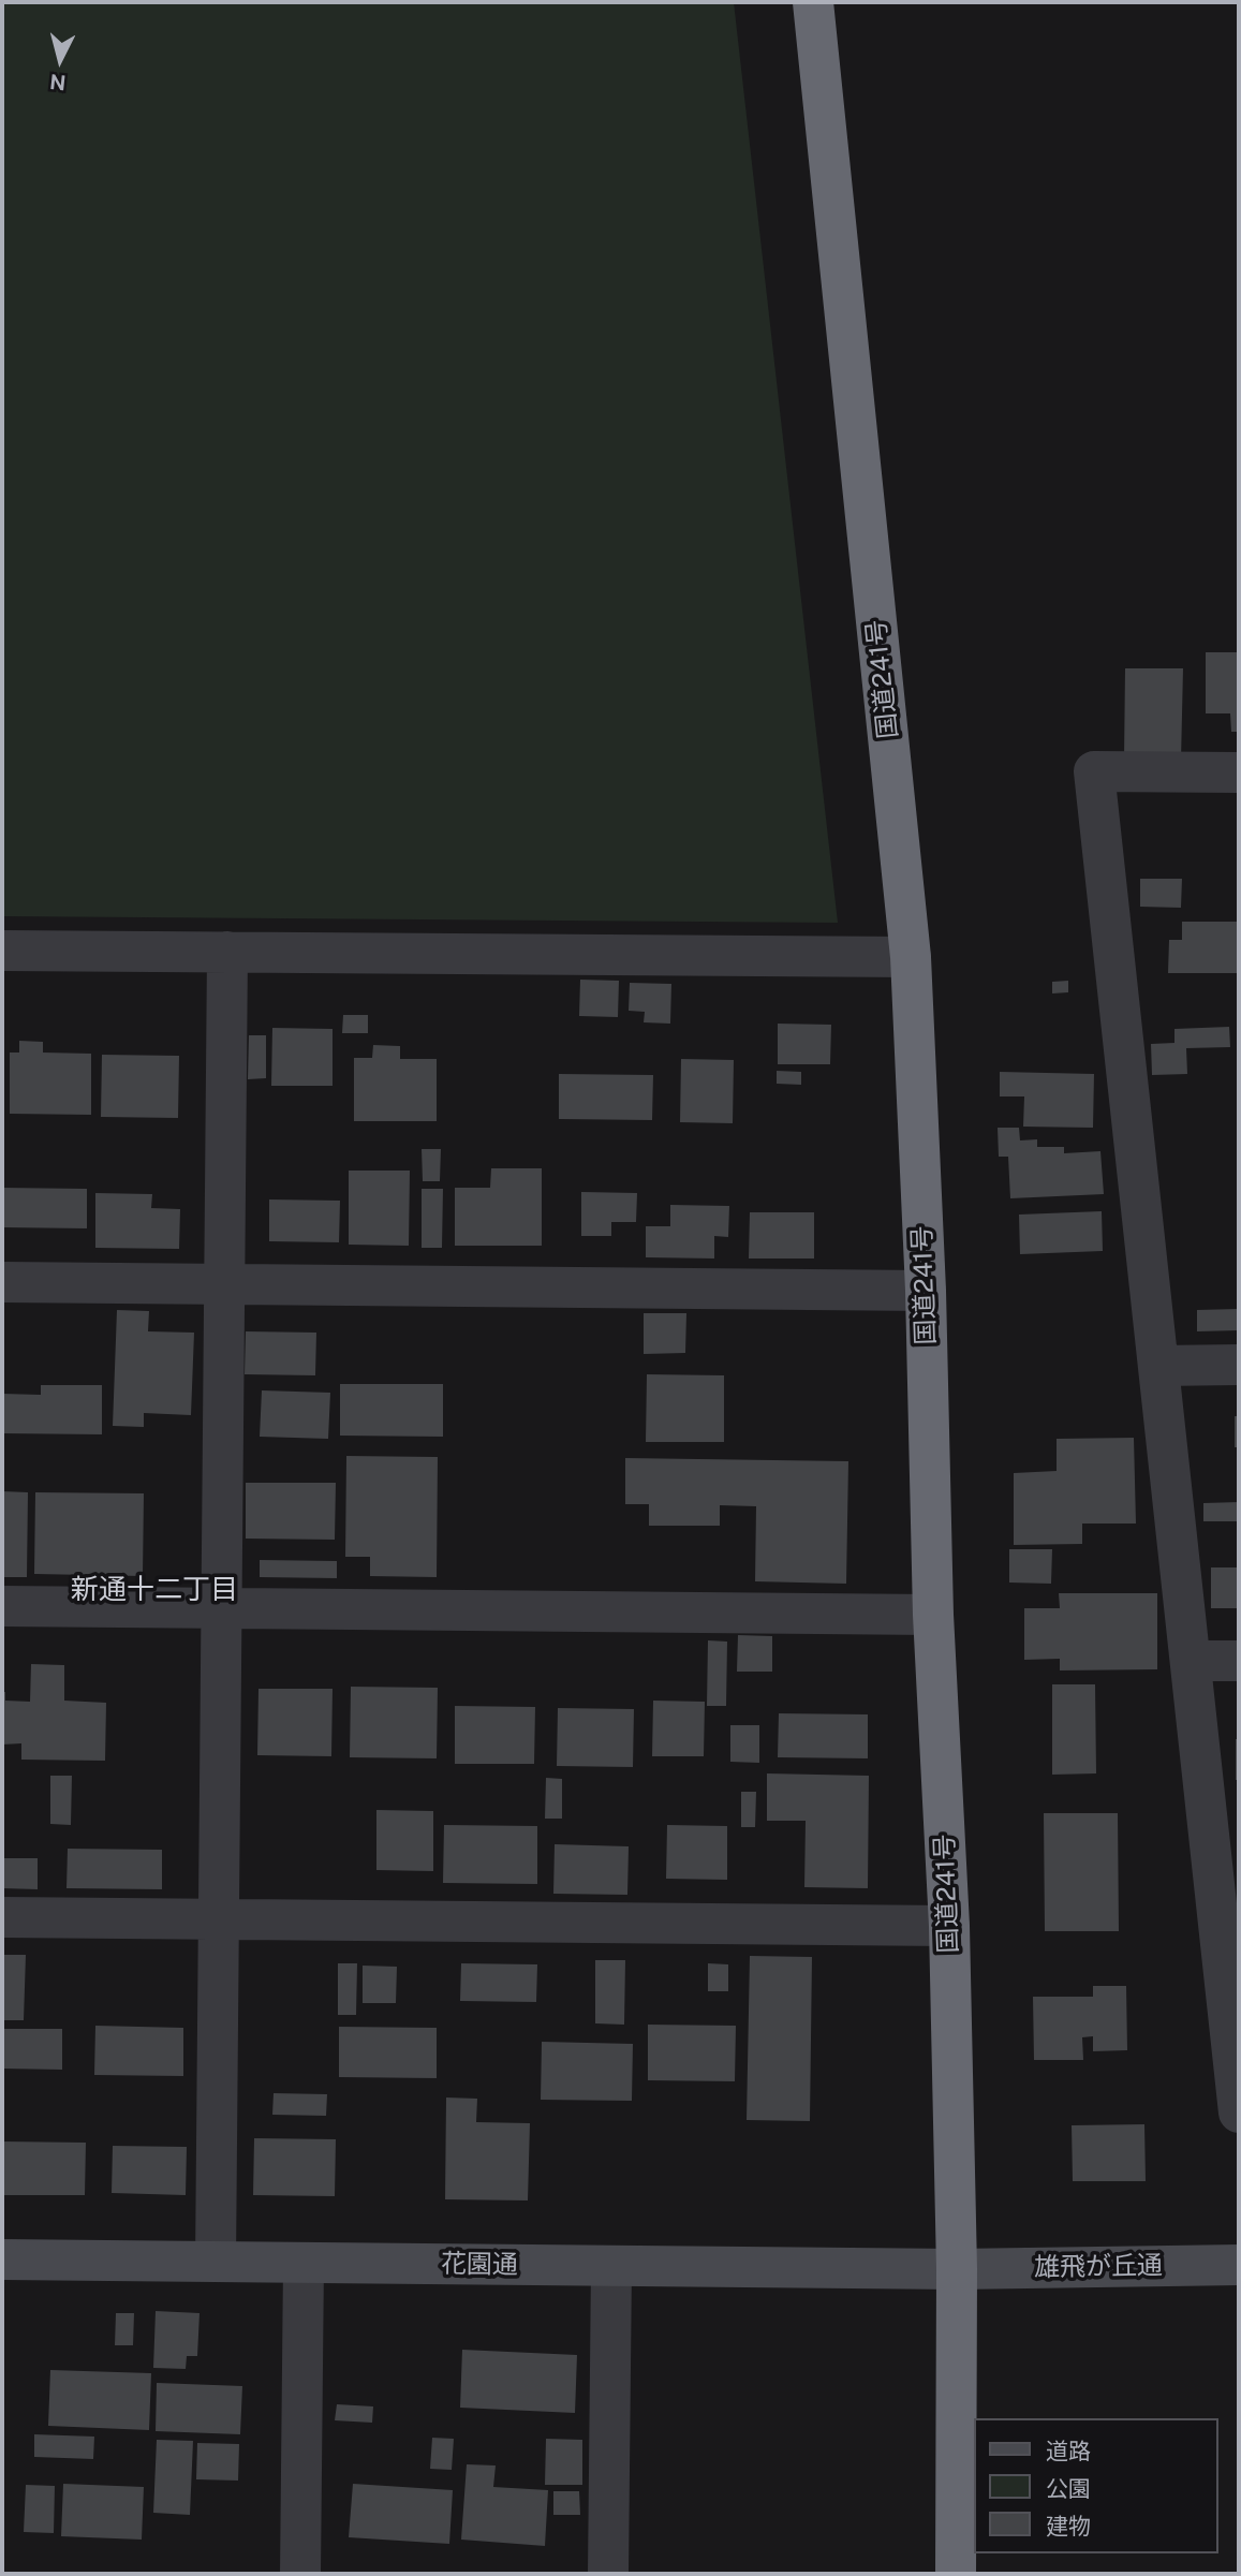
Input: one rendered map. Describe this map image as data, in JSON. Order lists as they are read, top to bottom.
{
  "streets": {
    "highway": ["国道241号"],
    "street": ["花園通", "雄飛が丘通"]
  },
  "crossings": [
    ["国道241号", "花園通"],
    ["国道241号", "雄飛が丘通"],
    ["花園通", "雄飛が丘通"]
  ],
  "districts": ["新通十二丁目"],
  "legend": ["道路", "公園", "建物"],
  "north": "bottom"
}
